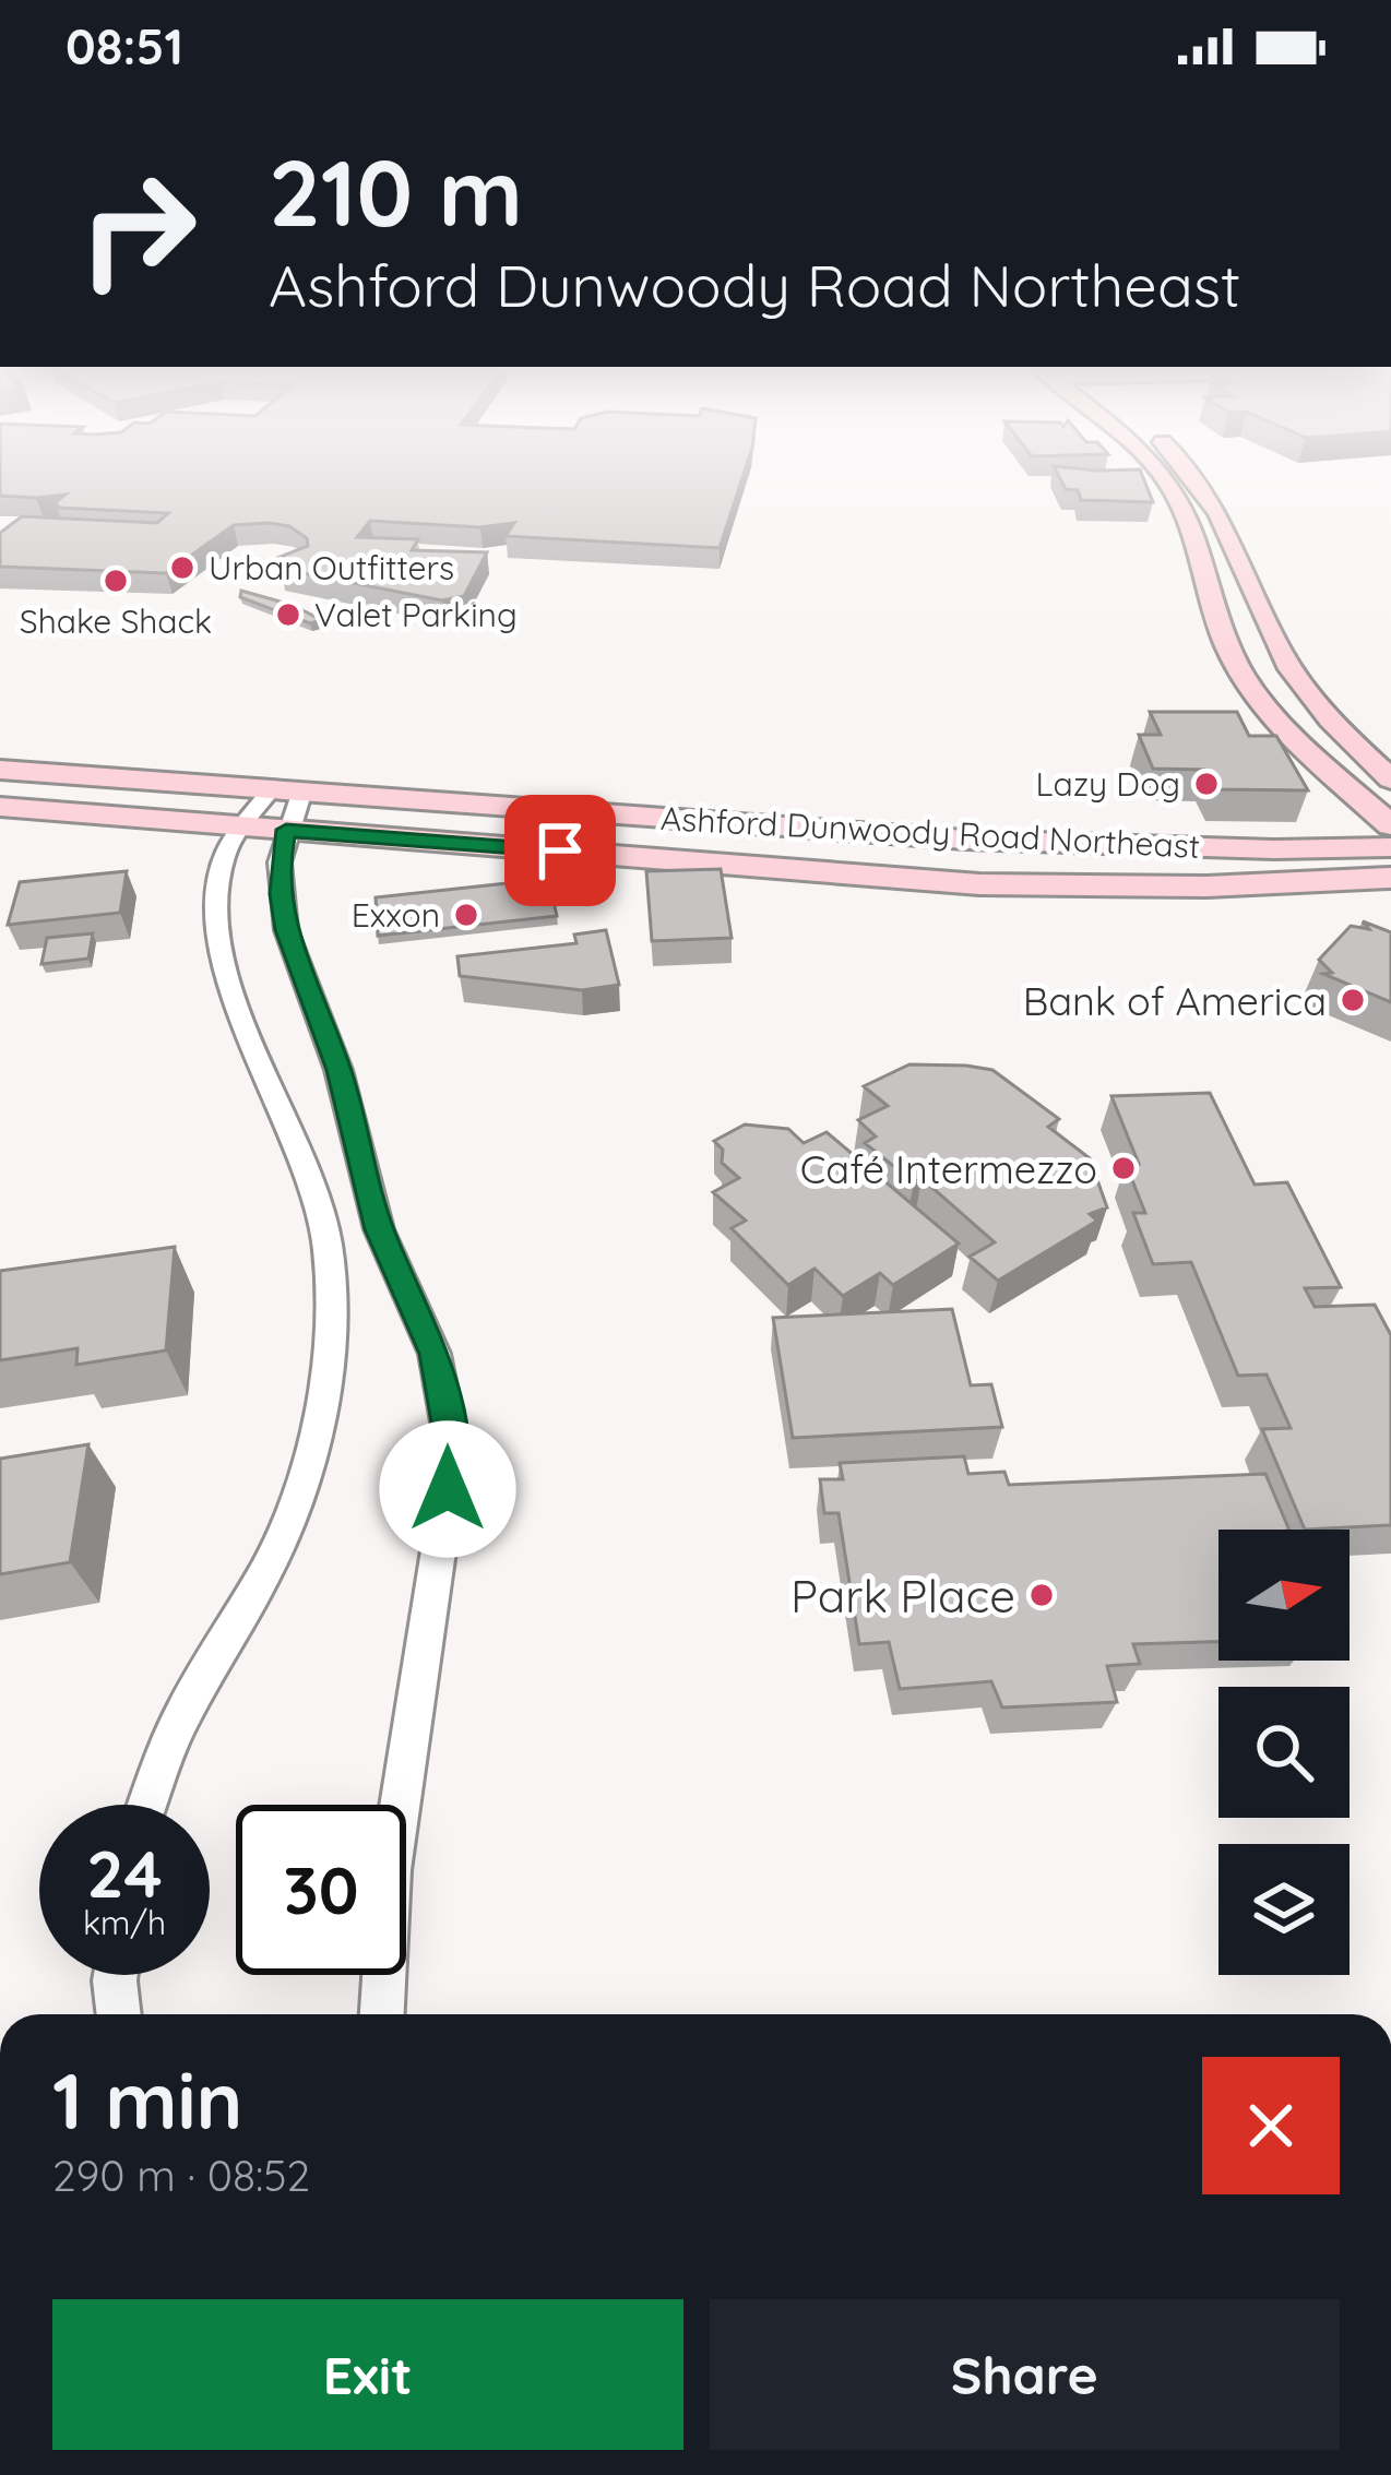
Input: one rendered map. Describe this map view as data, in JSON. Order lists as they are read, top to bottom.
{
  "streets": {
    "main road": ["Ashford Dunwoody Road Northeast"]
  },
  "places": [
    "Urban Outfitters",
    "Shake Shack",
    "Valet Parking",
    "Lazy Dog",
    "Exxon",
    "Bank of America",
    "Café Intermezzo",
    "Park Place"
  ],
  "north": "right",
  "page": {
    "status": "08:51",
    "turn": ["210 m", "Ashford Dunwoody Road Northeast"],
    "speed": "24 km/h",
    "limit": "30",
    "heading": ["1 min", "290 m · 08:52"],
    "buttons": ["Exit", "Share"]
  }
}
